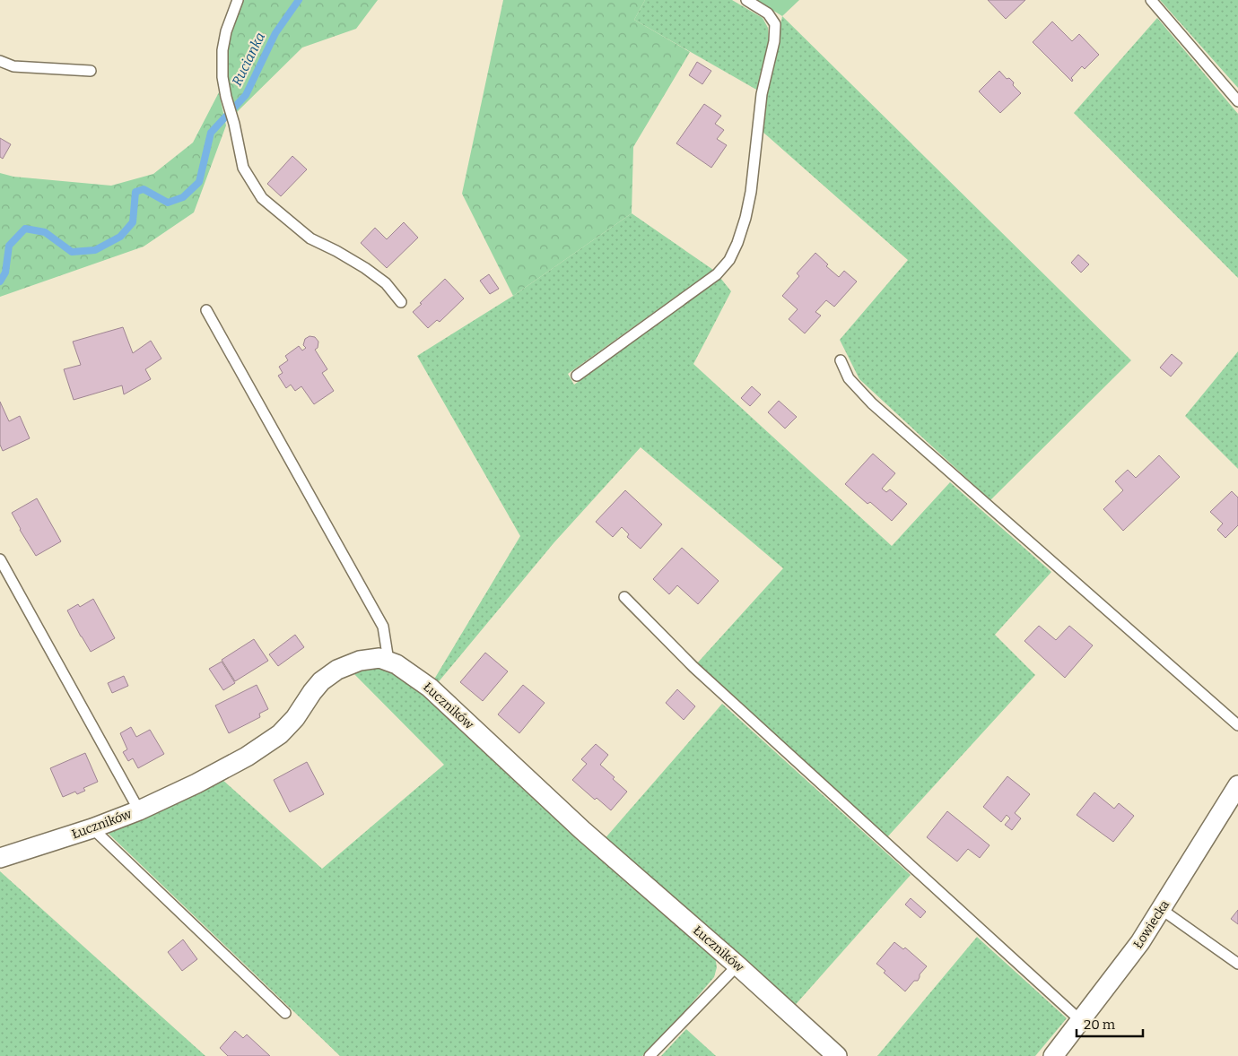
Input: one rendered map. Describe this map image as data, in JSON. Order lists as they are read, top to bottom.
{
  "streets": {
    "street": ["Łuczników", "Łowiecka"]
  },
  "water": ["Rucianka"],
  "scale_bar": "20 m"
}
